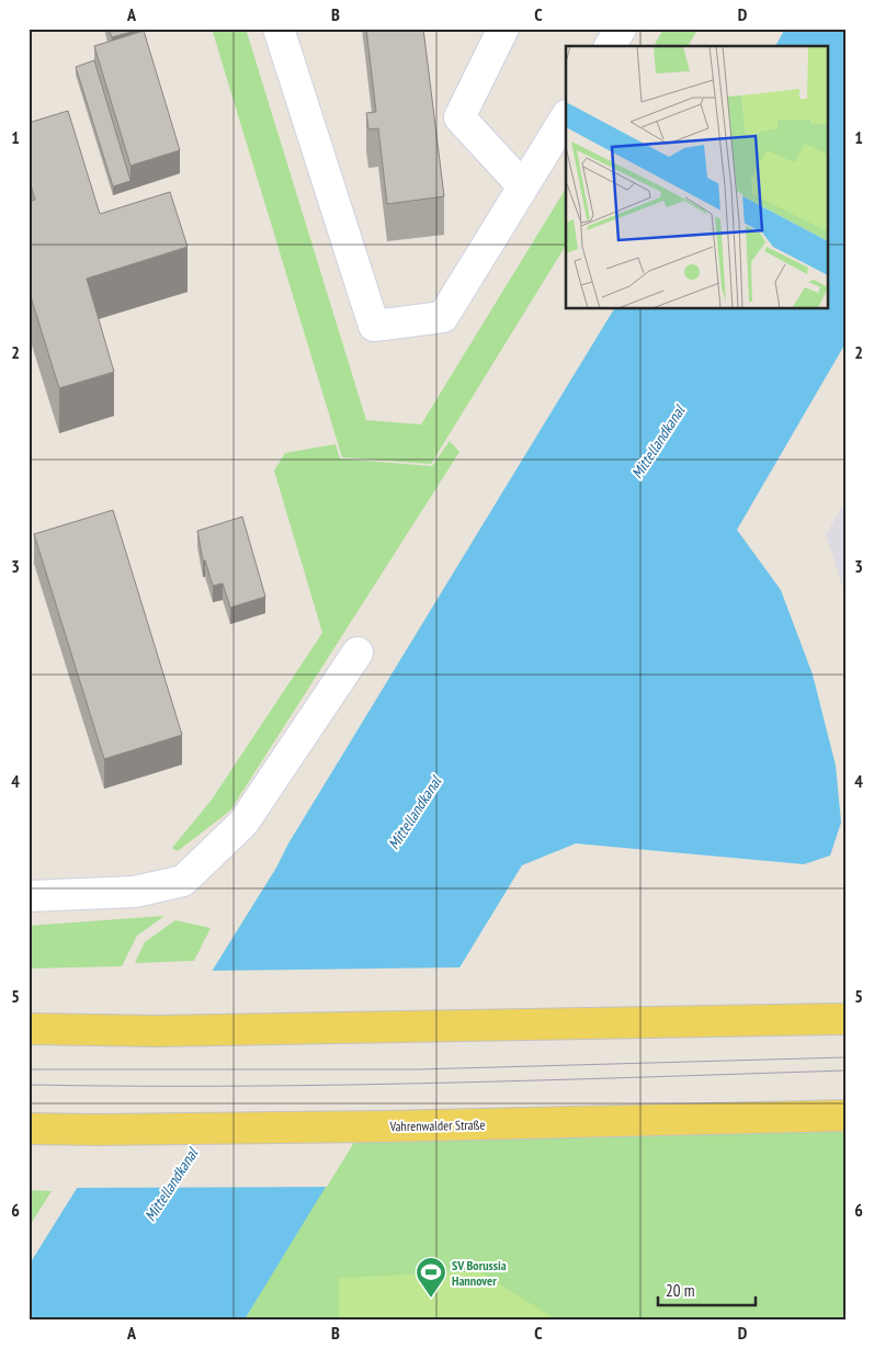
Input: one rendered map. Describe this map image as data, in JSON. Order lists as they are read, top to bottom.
{
  "streets": {
    "main road": ["Vahrenwalder Straße"]
  },
  "water": ["Mittellandkanal"],
  "places": {
    "sports": ["SV Borussia Hannover"]
  },
  "scale_bar": "20 m",
  "grid": {
    "columns": [
      "A",
      "B",
      "C",
      "D"
    ],
    "rows": [
      "1",
      "2",
      "3",
      "4",
      "5",
      "6"
    ]
  }
}
